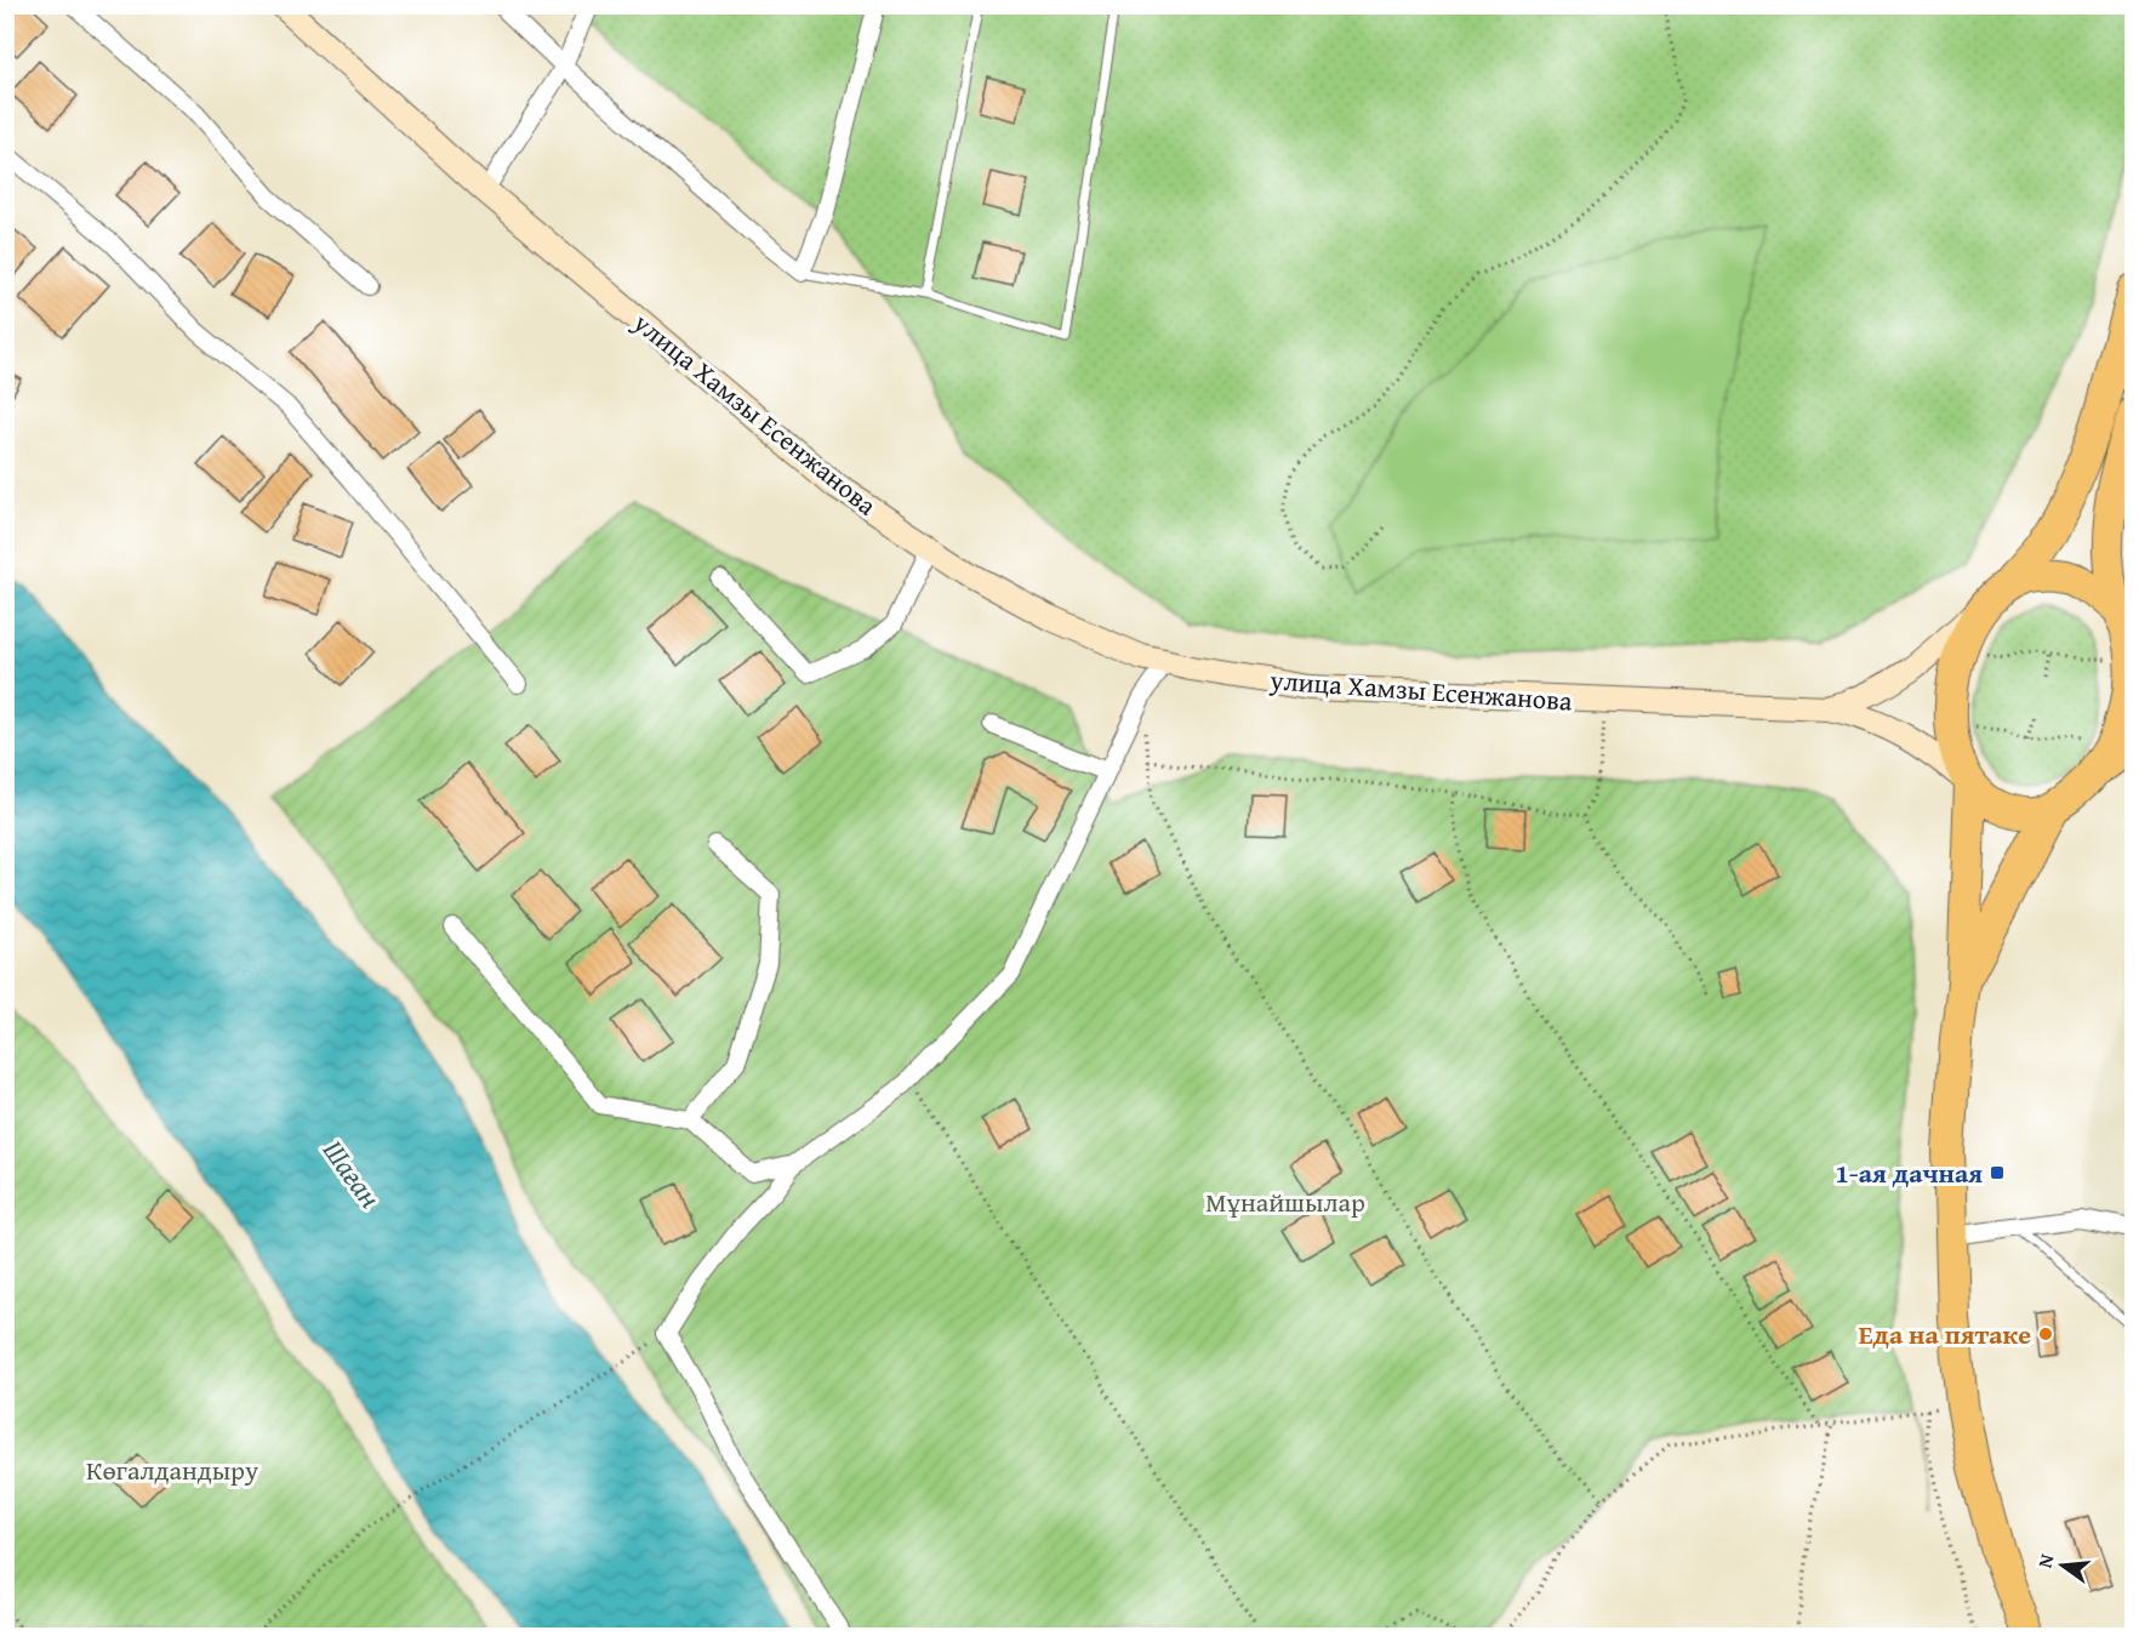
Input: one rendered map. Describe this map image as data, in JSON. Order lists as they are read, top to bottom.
{
  "streets": {
    "street": ["улица Хамзы Есенжанова"]
  },
  "water": ["Шаған"],
  "parks": ["Мұнайшылар", "Көгалдандыру"],
  "places": {
    "transit": ["1-ая дачная"],
    "other": ["Еда на пятаке"]
  },
  "north": "left"
}
